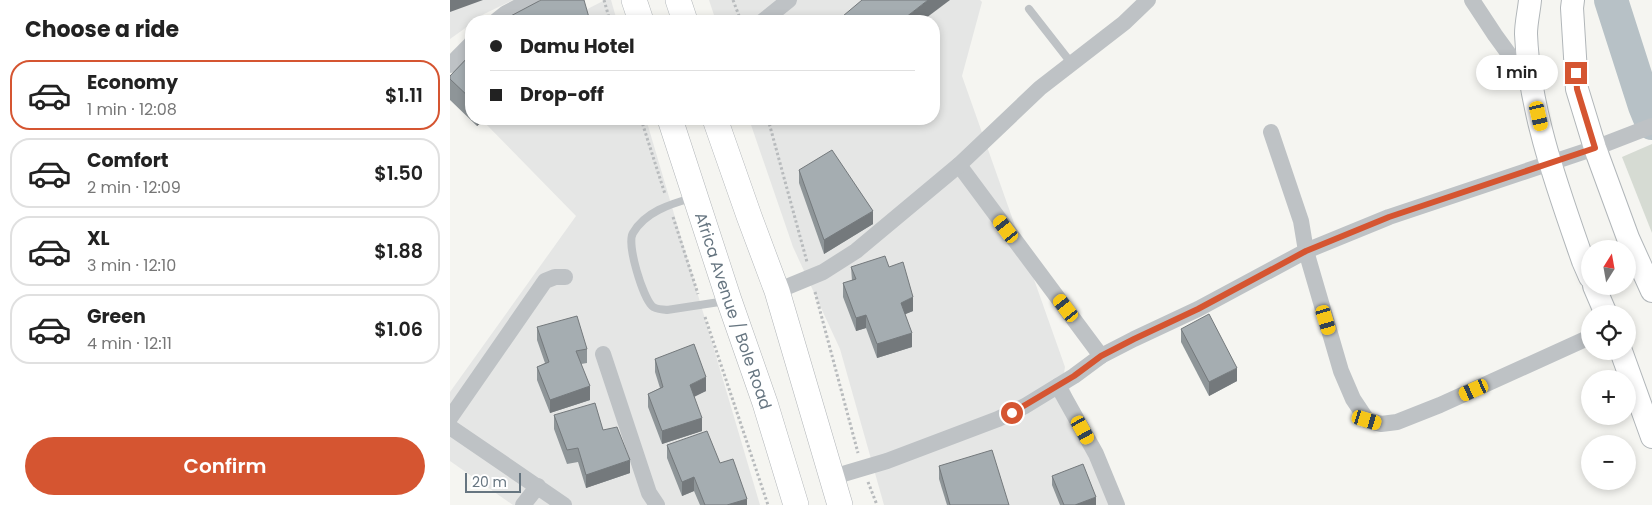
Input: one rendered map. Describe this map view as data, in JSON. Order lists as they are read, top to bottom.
{
  "streets": {
    "main road": ["Africa Avenue / Bole Road"]
  },
  "scale_bar": "20 m",
  "north": "top",
  "page": {
    "heading": "Choose a ride",
    "banner": ["Damu Hotel", "Drop-off"],
    "bubble": "1 min",
    "list": [
      {
        "name": "Economy",
        "note": "1 min · 12:08",
        "value": "$1.11"
      },
      {
        "name": "Comfort",
        "note": "2 min · 12:09",
        "value": "$1.50"
      },
      {
        "name": "XL",
        "note": "3 min · 12:10",
        "value": "$1.88"
      },
      {
        "name": "Green",
        "note": "4 min · 12:11",
        "value": "$1.06"
      }
    ],
    "map_buttons": ["+", "−"],
    "buttons": "Confirm",
    "scale": "20 m"
  }
}
